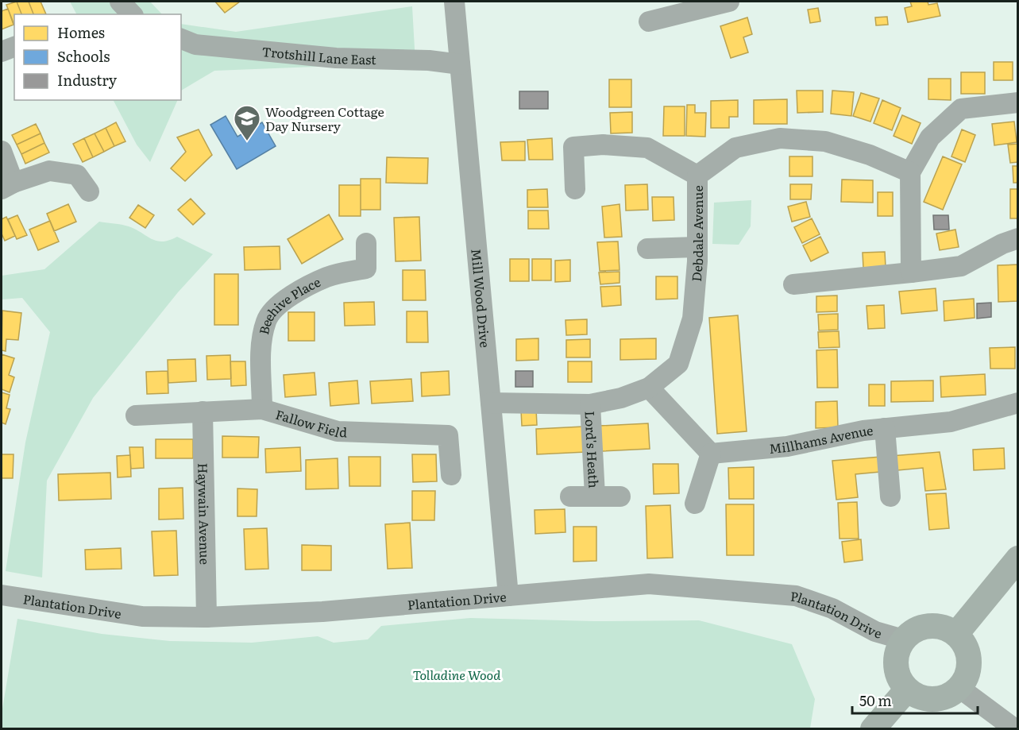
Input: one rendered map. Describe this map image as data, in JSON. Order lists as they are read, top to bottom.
{
  "streets": {
    "street": [
      "Trotshill Lane East",
      "Debdale Avenue",
      "Mill Wood Drive",
      "Beehive Place",
      "Fallow Field",
      "Millhams Avenue",
      "Lord's Heath",
      "Haywain Avenue",
      "Plantation Drive"
    ]
  },
  "crossings": [
    ["Trotshill Lane East", "Mill Wood Drive"],
    ["Debdale Avenue", "Mill Wood Drive"],
    ["Debdale Avenue", "Lord's Heath"],
    ["Mill Wood Drive", "Plantation Drive"],
    ["Beehive Place", "Fallow Field"],
    ["Fallow Field", "Haywain Avenue"],
    ["Haywain Avenue", "Plantation Drive"]
  ],
  "parks": ["Tolladine Wood"],
  "places": {
    "school or university": ["Woodgreen Cottage Day Nursery"]
  },
  "legend": ["Homes", "Schools", "Industry"],
  "scale_bar": "50 m"
}
